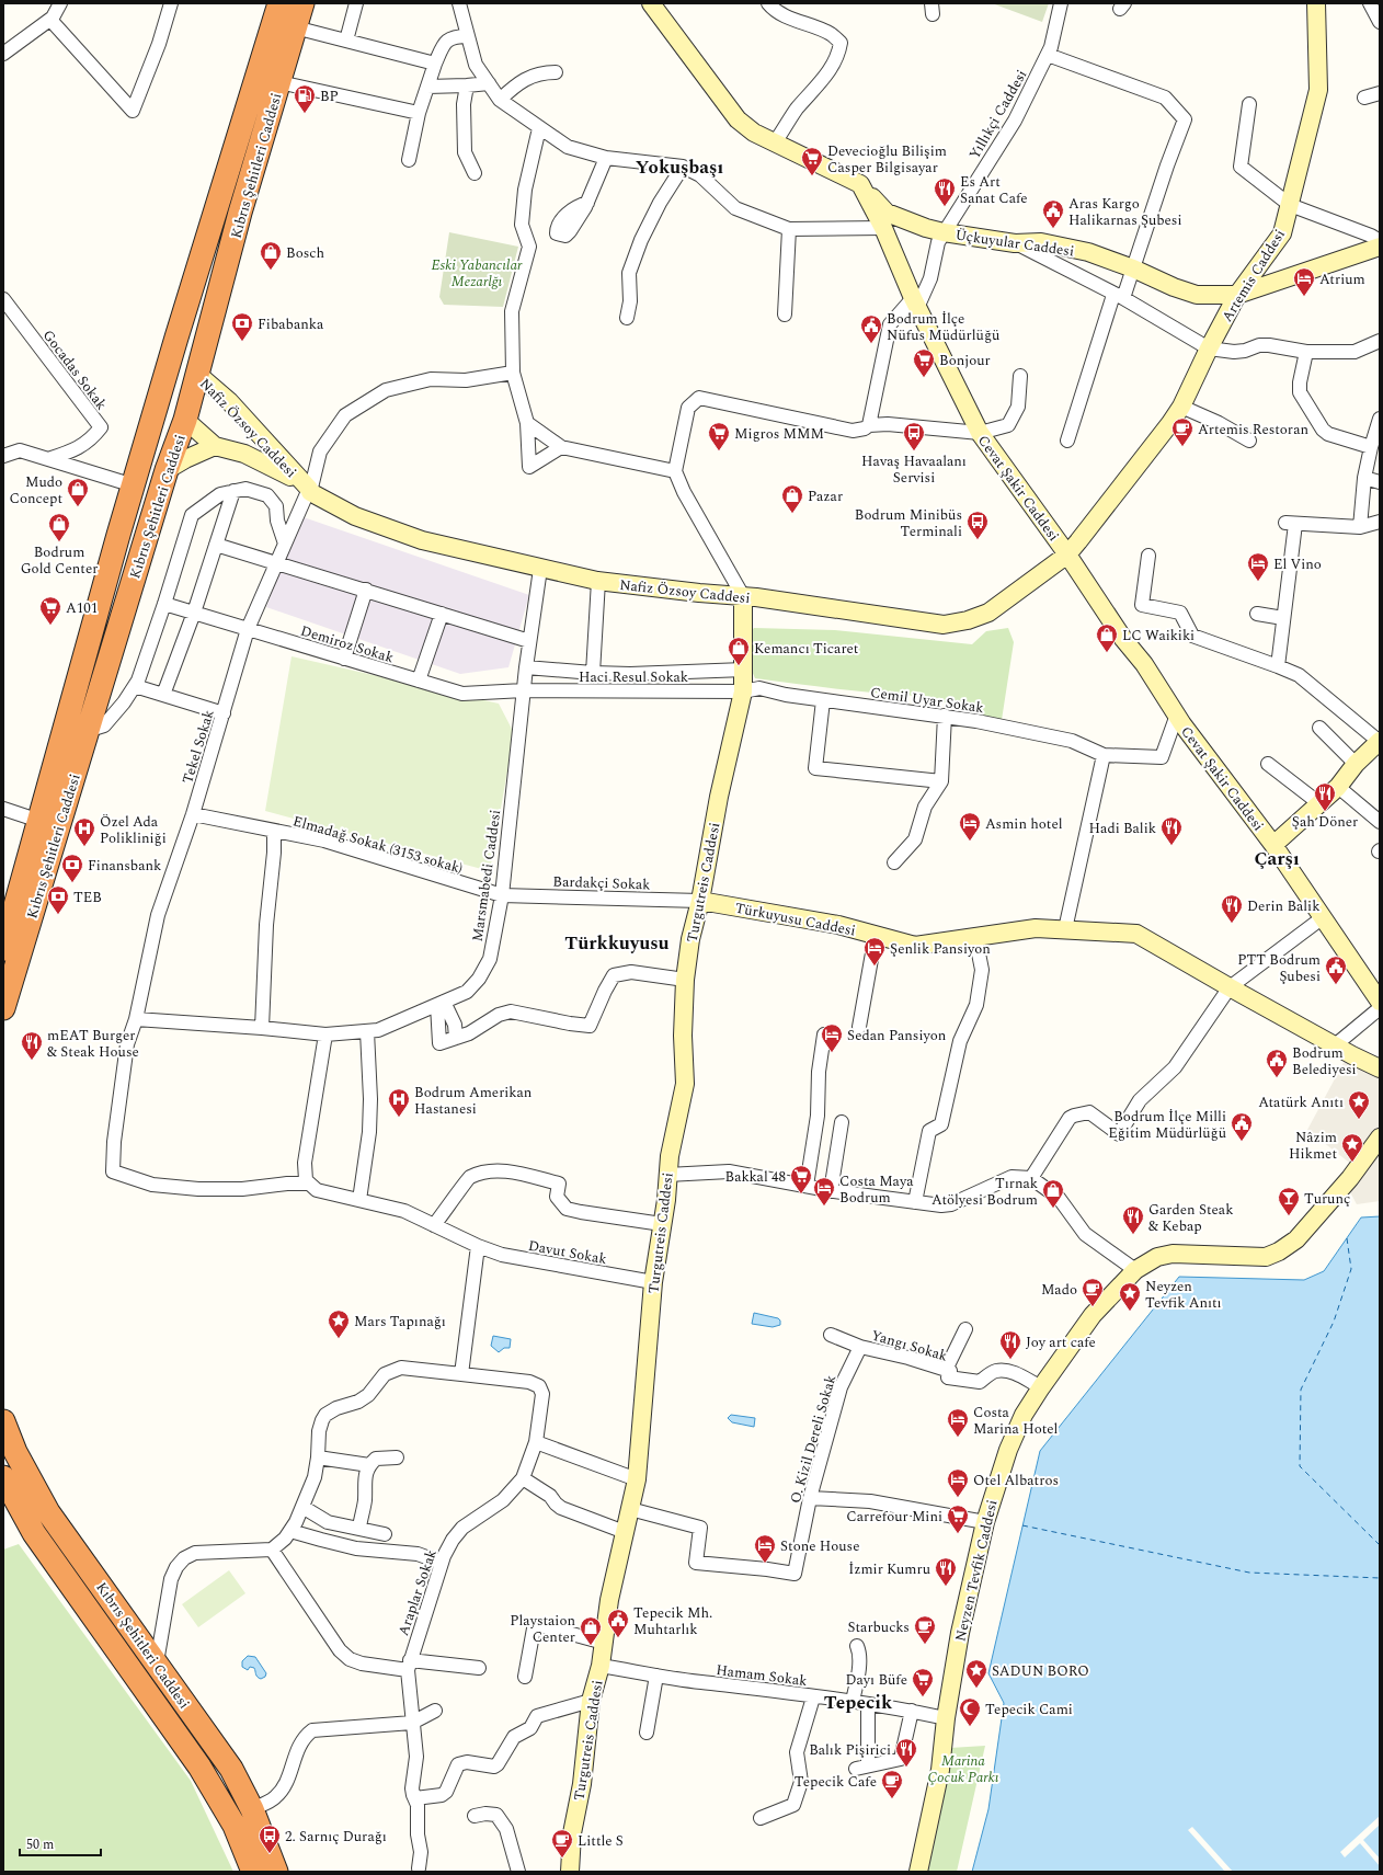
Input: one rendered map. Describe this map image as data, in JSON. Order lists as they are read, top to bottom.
{
  "streets": {
    "highway": ["Kıbrıs Şehitleri Caddesi"],
    "main road": [
      "Üçkuyular Caddesi",
      "Artemis Caddesi",
      "Nafiz Özsoy Caddesi",
      "Cevat Şakir Caddesi",
      "Turgutreis Caddesi",
      "Türkuyusu Caddesi",
      "Neyzen Tevfik Caddesi"
    ],
    "street": [
      "Yıllıkçi Caddesi",
      "Gocadas Sokak",
      "Demiroz Sokak",
      "Haci Resul Sokak",
      "Cemil Uyar Sokak",
      "Tekel Sokak",
      "Elmadağ Sokak (3153 sokak)",
      "Marsmabedi Caddesi",
      "Bardakçi Sokak",
      "Davut Sokak",
      "Yangı Sokak",
      "O. Kizil Dereli Sokak",
      "Araplar Sokak",
      "Hamam Sokak"
    ]
  },
  "crossings": [
    ["Yıllıkçi Caddesi", "Üçkuyular Caddesi"],
    ["Yıllıkçi Caddesi", "Cevat Şakir Caddesi"],
    ["Kıbrıs Şehitleri Caddesi", "Nafiz Özsoy Caddesi"],
    ["Üçkuyular Caddesi", "Artemis Caddesi"],
    ["Üçkuyular Caddesi", "Cevat Şakir Caddesi"],
    ["Artemis Caddesi", "Nafiz Özsoy Caddesi"],
    ["Artemis Caddesi", "Cevat Şakir Caddesi"],
    ["Nafiz Özsoy Caddesi", "Cevat Şakir Caddesi"],
    ["Nafiz Özsoy Caddesi", "Tekel Sokak"],
    ["Nafiz Özsoy Caddesi", "Marsmabedi Caddesi"],
    ["Nafiz Özsoy Caddesi", "Turgutreis Caddesi"],
    ["Demiroz Sokak", "Haci Resul Sokak"],
    ["Demiroz Sokak", "Tekel Sokak"],
    ["Demiroz Sokak", "Marsmabedi Caddesi"],
    ["Haci Resul Sokak", "Cemil Uyar Sokak"],
    ["Haci Resul Sokak", "Marsmabedi Caddesi"],
    ["Haci Resul Sokak", "Turgutreis Caddesi"],
    ["Cemil Uyar Sokak", "Turgutreis Caddesi"],
    ["Tekel Sokak", "Elmadağ Sokak (3153 sokak)"],
    ["Tekel Sokak", "Marsmabedi Caddesi"],
    ["Elmadağ Sokak (3153 sokak)", "Marsmabedi Caddesi"],
    ["Elmadağ Sokak (3153 sokak)", "Bardakçi Sokak"],
    ["Marsmabedi Caddesi", "Bardakçi Sokak"],
    ["Bardakçi Sokak", "Turgutreis Caddesi"],
    ["Bardakçi Sokak", "Türkuyusu Caddesi"],
    ["Turgutreis Caddesi", "Türkuyusu Caddesi"],
    ["Turgutreis Caddesi", "Davut Sokak"],
    ["Turgutreis Caddesi", "O. Kizil Dereli Sokak"],
    ["Turgutreis Caddesi", "Hamam Sokak"],
    ["Yangı Sokak", "O. Kizil Dereli Sokak"],
    ["Yangı Sokak", "Neyzen Tevfik Caddesi"],
    ["Neyzen Tevfik Caddesi", "Hamam Sokak"]
  ],
  "districts": [
    "Yokuşbaşı",
    "Çarşı",
    "Türkkuyusu",
    "Tepecik"
  ],
  "parks": ["Eski Yabancılar Mezarlğı", "Marina Çocuk Parkı"],
  "places": {
    "fuel station": ["BP"],
    "supermarket": [
      "Devecioğlu Bilişim Casper Bilgisayar",
      "Bonjour",
      "Migros MMM",
      "A101",
      "Bakkal 48",
      "Carrefour Mini",
      "Dayı Büfe"
    ],
    "restaurant": [
      "Es Art Sanat Cafe",
      "Şah Döner",
      "Hadi Balik",
      "Derin Balik",
      "mEAT Burger & Steak House",
      "Garden Steak & Kebap",
      "Joy art cafe",
      "İzmir Kumru",
      "Balık Pişirici"
    ],
    "public building": [
      "Aras Kargo Halikarnas Şubesi",
      "Bodrum İlçe Nüfus Müdürlüğü",
      "PTT Bodrum Şubesi",
      "Bodrum Belediyesi",
      "Bodrum İlçe Milli Eğitim Müdürlüğü",
      "Tepecik Mh. Muhtarlık"
    ],
    "shop": [
      "Bosch",
      "Mudo Concept",
      "Pazar",
      "Bodrum Gold Center",
      "LC Waikiki",
      "Kemancı Ticaret",
      "Tırnak Atölyesi Bodrum",
      "Playstaion Center"
    ],
    "hotel": [
      "Atrium",
      "El Vino",
      "Asmin hotel",
      "Şenlik Pansiyon",
      "Sedan Pansiyon",
      "Costa Maya Bodrum",
      "Costa Marina Hotel",
      "Otel Albatros",
      "Stone House"
    ],
    "bank": ["Fibabanka", "Finansbank", "TEB"],
    "cafe": [
      "Artemis Restoran",
      "Mado",
      "Starbucks",
      "Tepecik Cafe",
      "Little S"
    ],
    "bus stop": ["Havaş Havaalanı Servisi", "Bodrum Minibüs Terminali", "2. Sarnıç Durağı"],
    "hospital": ["Özel Ada Polikliniği", "Bodrum Amerikan Hastanesi"],
    "place": [
      "Atatürk Anıtı",
      "Nâzim Hikmet",
      "Neyzen Tevfik Anıtı",
      "Mars Tapınağı",
      "SADUN BORO"
    ],
    "bar": ["Turunç"],
    "mosque": ["Tepecik Cami"]
  },
  "scale_bar": "50 m"
}
